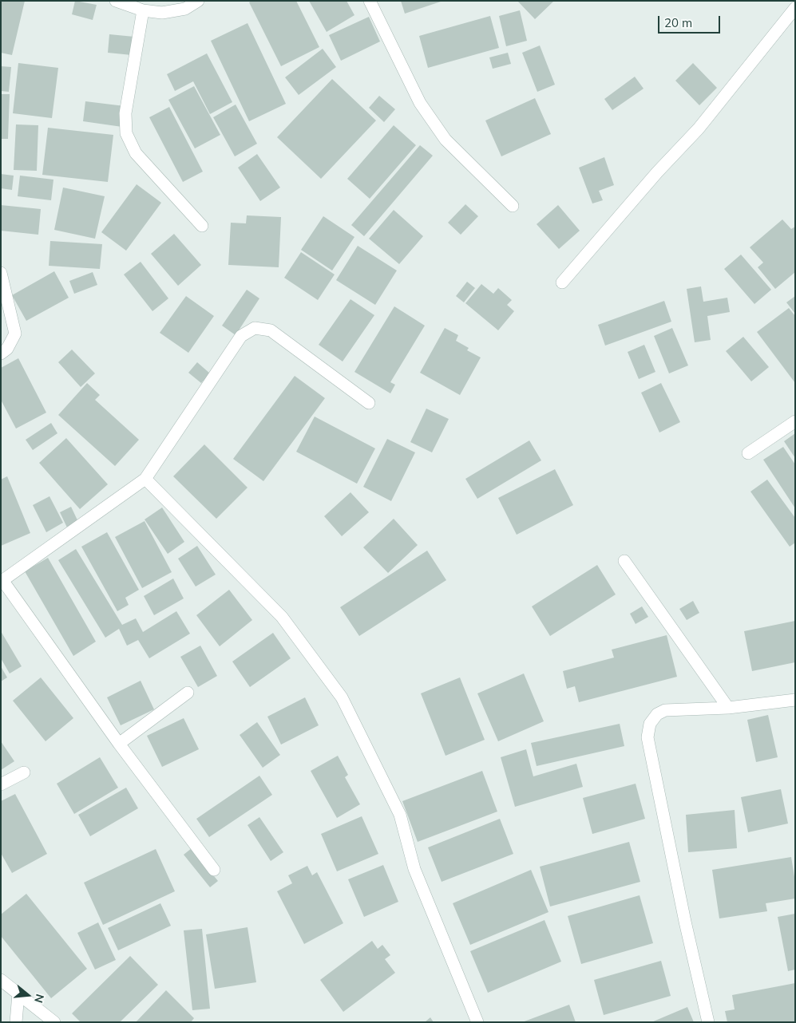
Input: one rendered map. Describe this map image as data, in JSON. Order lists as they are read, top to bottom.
{
  "scale_bar": "20 m",
  "north": "right"
}
